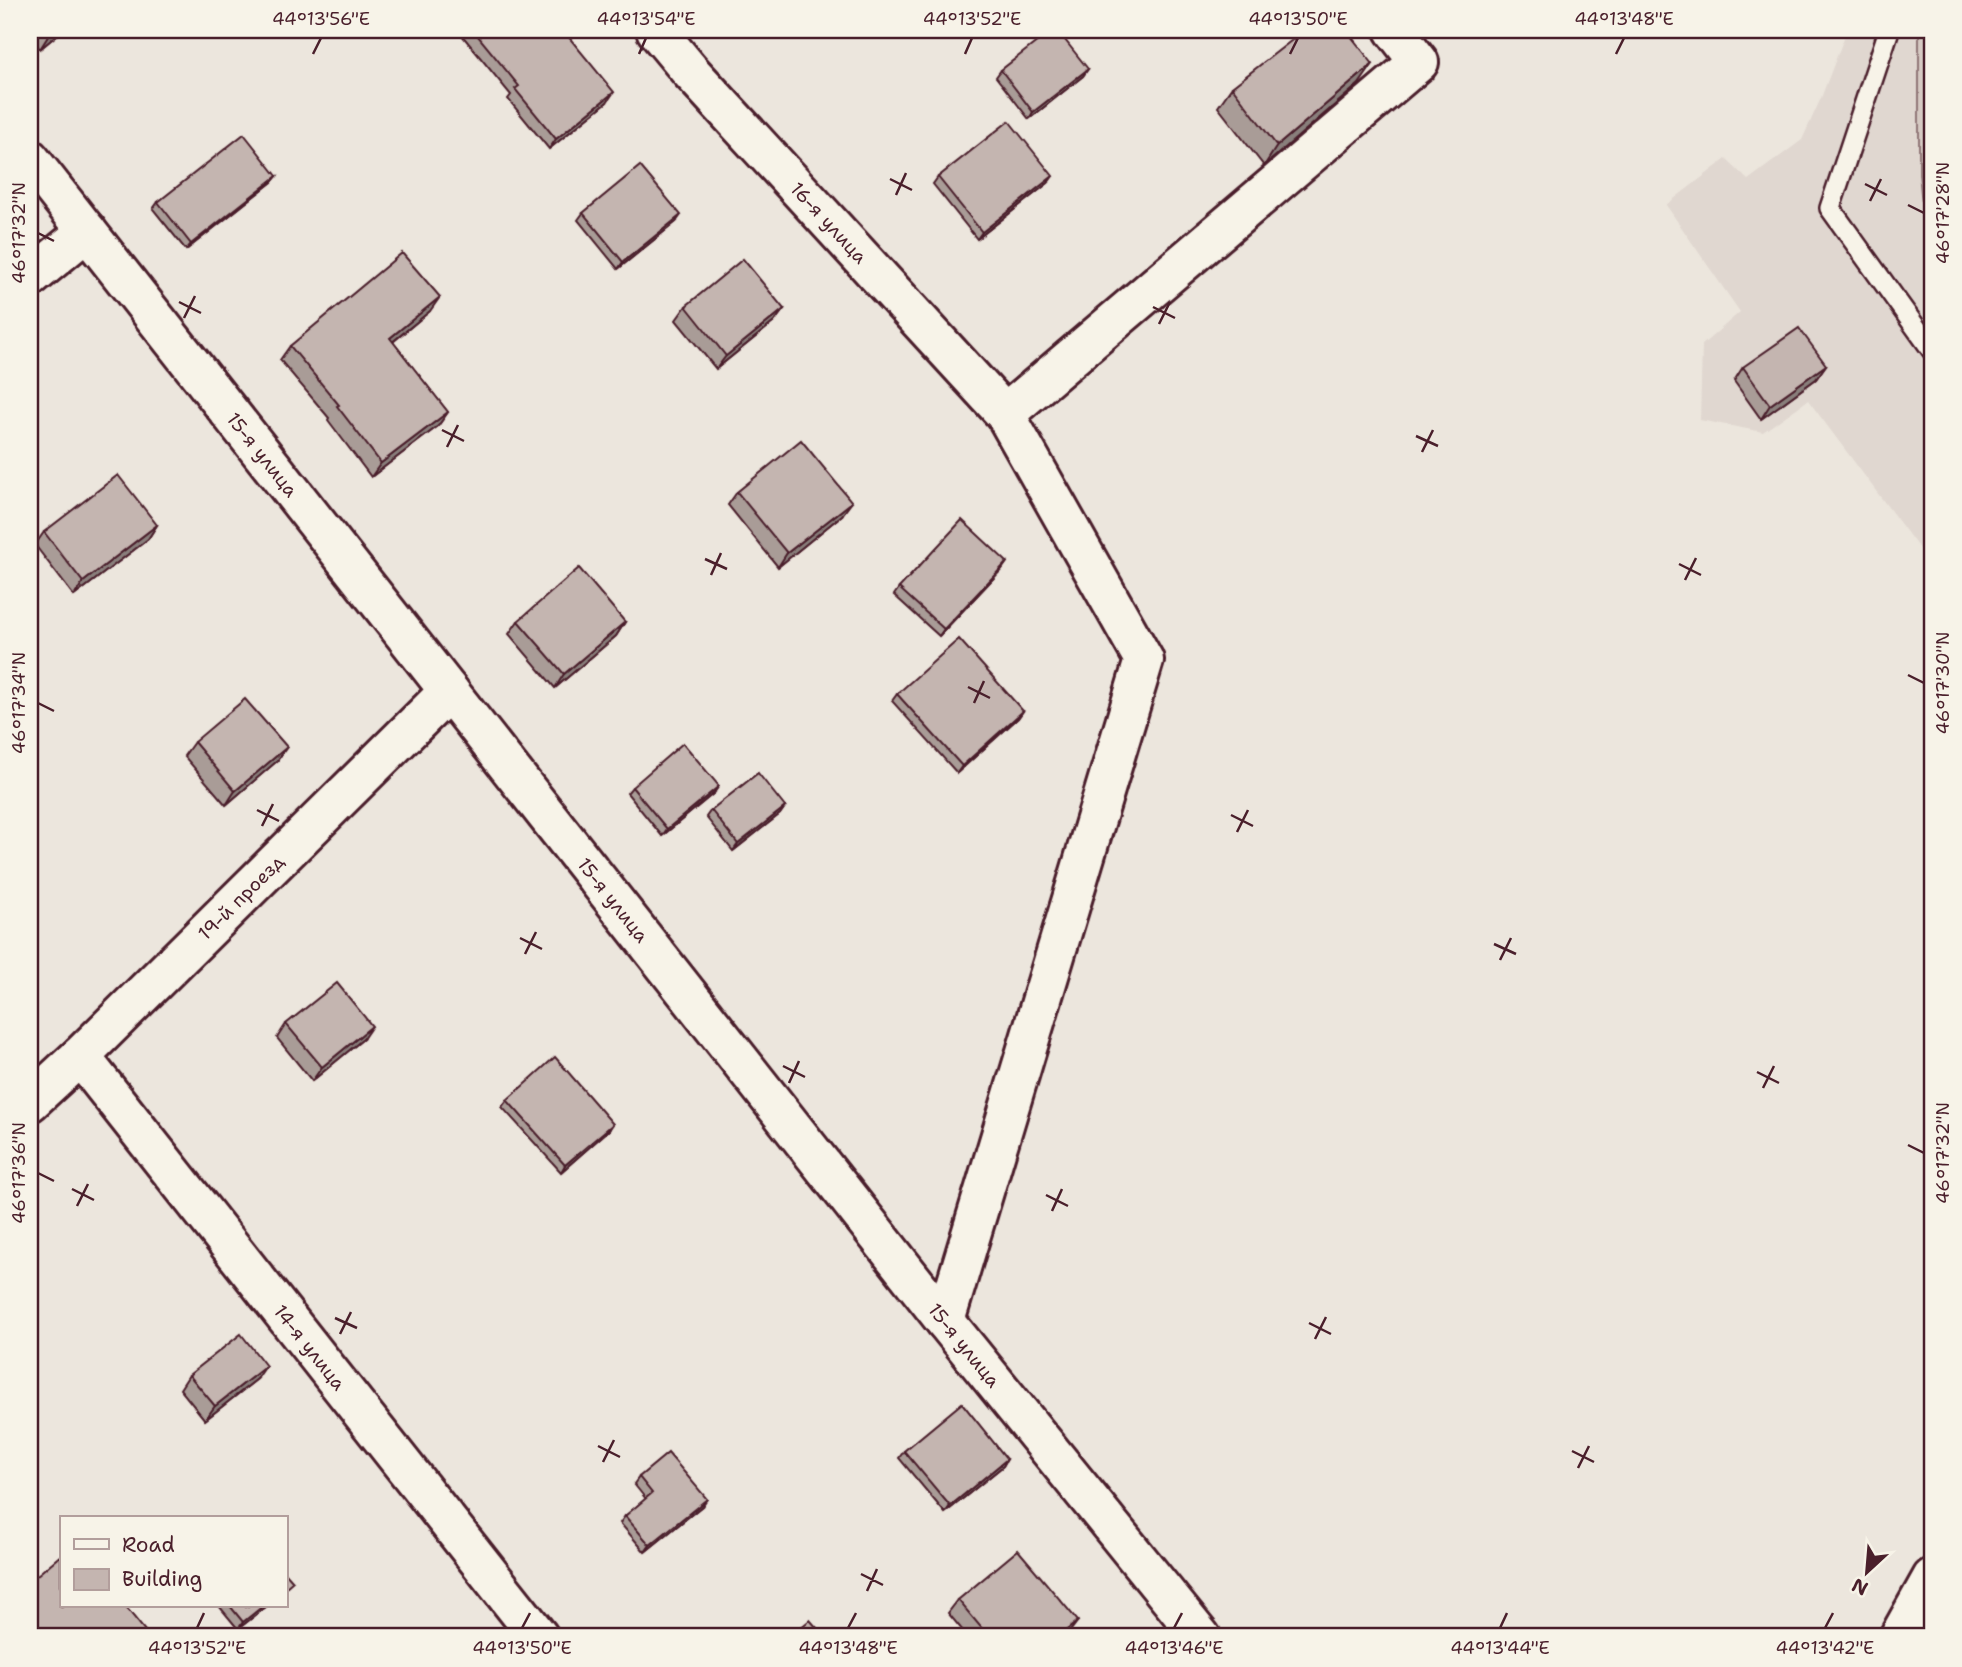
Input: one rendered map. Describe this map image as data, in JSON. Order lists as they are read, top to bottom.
{
  "streets": {
    "street": [
      "16-я улица",
      "15-я улица",
      "19-й проезд",
      "14-я улица"
    ]
  },
  "crossings": [
    ["16-я улица", "15-я улица"],
    ["15-я улица", "19-й проезд"],
    ["19-й проезд", "14-я улица"]
  ],
  "legend": ["Road", "Building"],
  "north": "bottom left",
  "coordinates": [
    "44°13'56\"E",
    "44°13'54\"E",
    "44°13'52\"E",
    "44°13'50\"E",
    "44°13'48\"E",
    "46°17'28\"N",
    "46°17'32\"N",
    "46°17'30\"N",
    "46°17'34\"N",
    "46°17'36\"N",
    "44°13'46\"E",
    "44°13'44\"E",
    "44°13'42\"E"
  ]
}
